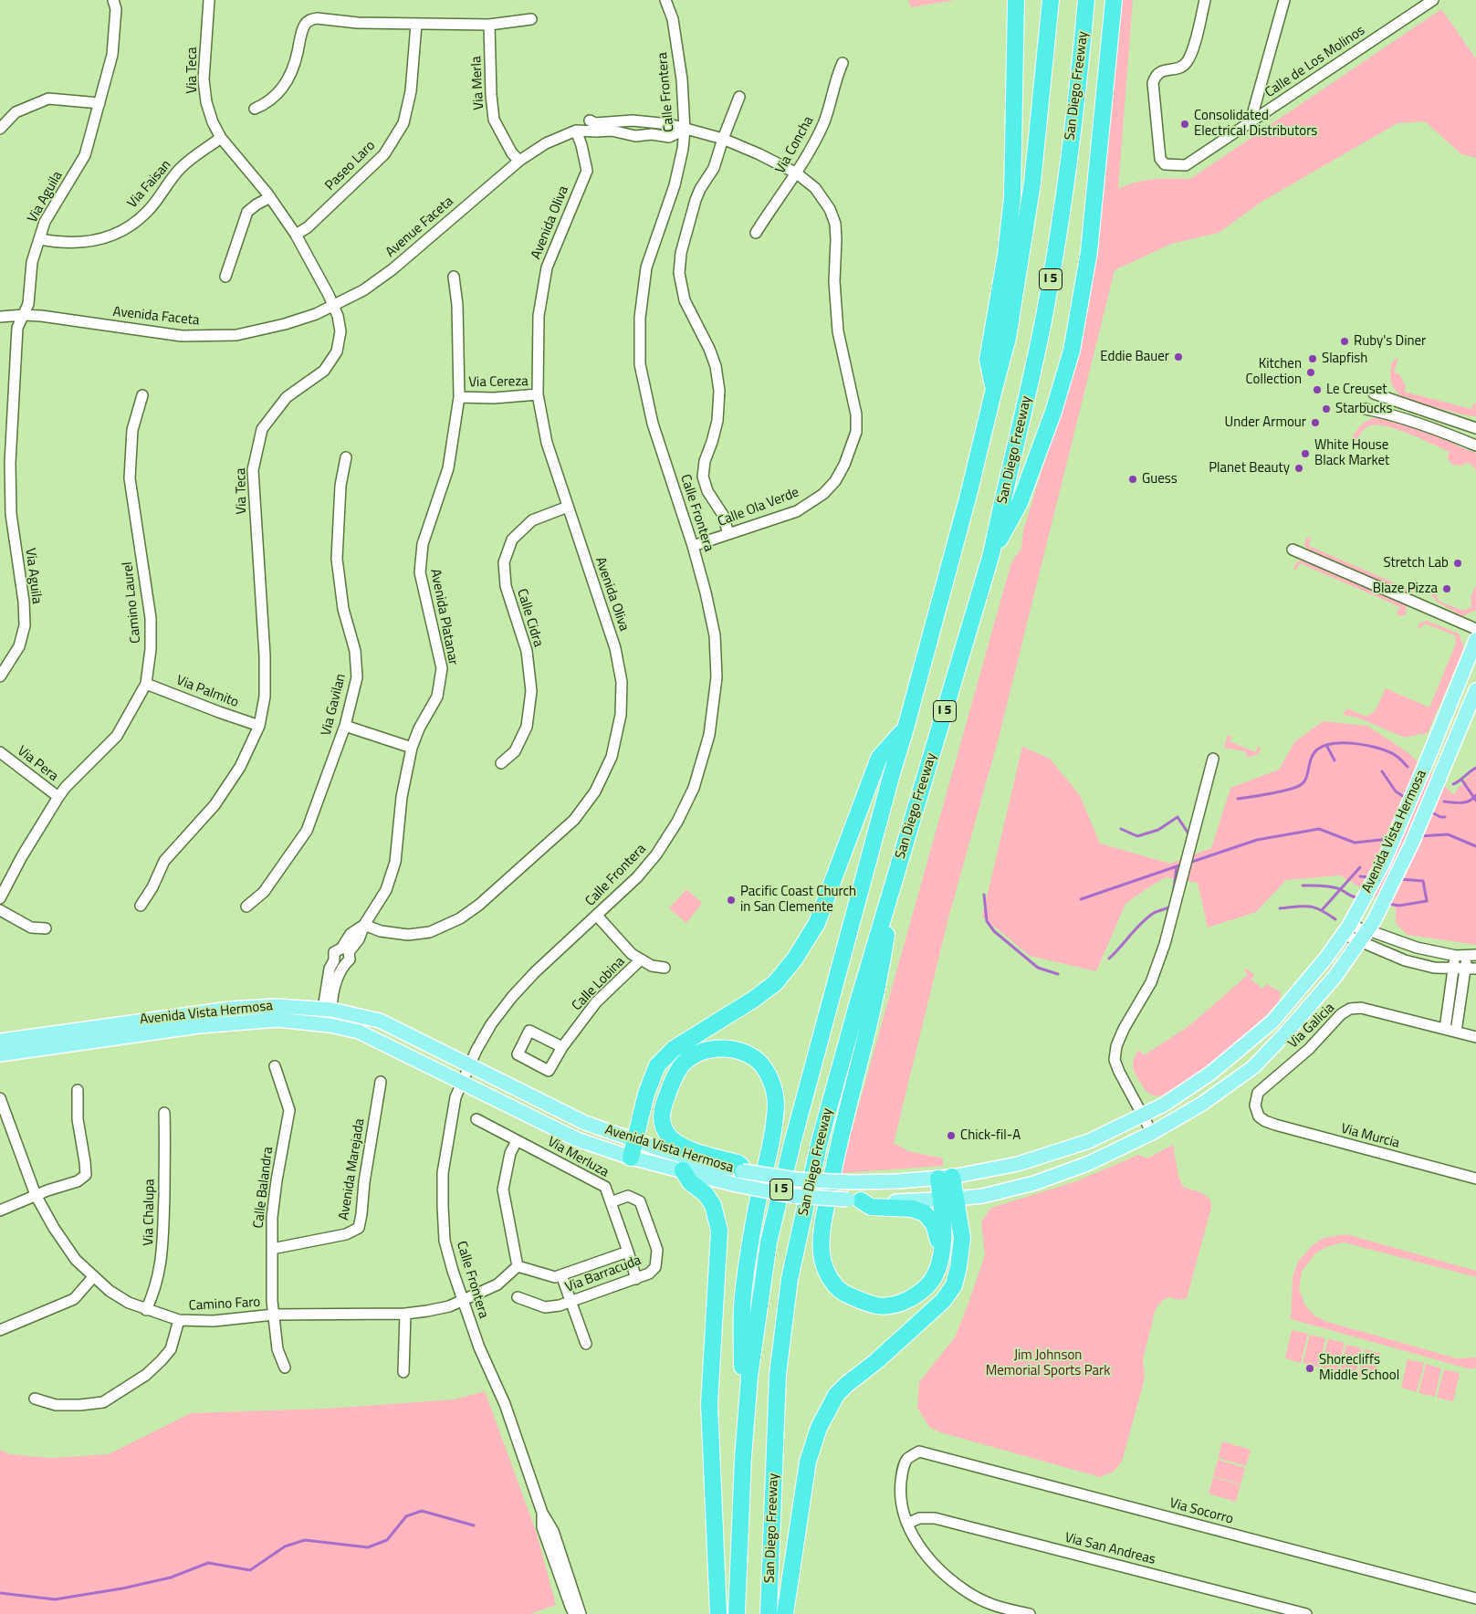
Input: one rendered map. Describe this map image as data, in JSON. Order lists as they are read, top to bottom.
{
  "streets": {
    "highway": ["San Diego Freeway", "I 5"],
    "main road": ["Avenida Vista Hermosa"],
    "street": [
      "Calle de Los Molinos",
      "Via Teca",
      "Via Merla",
      "Calle Frontera",
      "Via Concha",
      "Paseo Laro",
      "Via Faisan",
      "Via Aguila",
      "Avenida Oliva",
      "Avenue Faceta",
      "Avenida Faceta",
      "Via Cereza",
      "Calle Ola Verde",
      "Camino Laurel",
      "Avenida Platanar",
      "Calle Cidra",
      "Via Palmito",
      "Via Gavilan",
      "Via Pera",
      "Calle Lobina",
      "Via Galicia",
      "Via Murcia",
      "Via Merluza",
      "Avenida Marejada",
      "Calle Balandra",
      "Via Chalupa",
      "Via Barracuda",
      "Camino Faro",
      "Via Socorro",
      "Via San Andreas"
    ]
  },
  "crossings": [
    ["Via Teca", "Paseo Laro"],
    ["Via Teca", "Via Faisan"],
    ["Via Teca", "Avenue Faceta"],
    ["Via Teca", "Avenida Faceta"],
    ["Via Teca", "Via Palmito"],
    ["Via Merla", "Avenue Faceta"],
    ["Calle Frontera", "Calle Ola Verde"],
    ["Calle Frontera", "Avenida Vista Hermosa"],
    ["Calle Frontera", "Camino Faro"],
    ["Via Concha", "Calle Ola Verde"],
    ["Via Faisan", "Via Aguila"],
    ["Via Aguila", "Avenida Faceta"],
    ["Avenida Oliva", "Via Cereza"],
    ["Avenida Oliva", "Avenida Platanar"],
    ["Avenida Oliva", "Calle Cidra"],
    ["Avenue Faceta", "Avenida Faceta"],
    ["Via Cereza", "Avenida Platanar"],
    ["Camino Laurel", "Via Palmito"],
    ["Camino Laurel", "Via Pera"],
    ["Avenida Platanar", "Avenida Vista Hermosa"],
    ["Via Galicia", "Via Murcia"],
    ["Via Merluza", "Via Barracuda"],
    ["Avenida Marejada", "Calle Balandra"],
    ["Calle Balandra", "Camino Faro"],
    ["Via Chalupa", "Camino Faro"],
    ["Via Socorro", "Via San Andreas"]
  ],
  "parks": ["Jim Johnson Memorial Sports Park"],
  "places": [
    "Consolidated Electrical Distributors",
    "Ruby's Diner",
    "Eddie Bauer",
    "Slapfish",
    "Kitchen Collection",
    "Le Creuset",
    "Starbucks",
    "Under Armour",
    "White House Black Market",
    "Planet Beauty",
    "Guess",
    "Stretch Lab",
    "Blaze Pizza",
    "Pacific Coast Church in San Clemente",
    "Chick-fil-A",
    "Shorecliffs Middle School"
  ]
}
